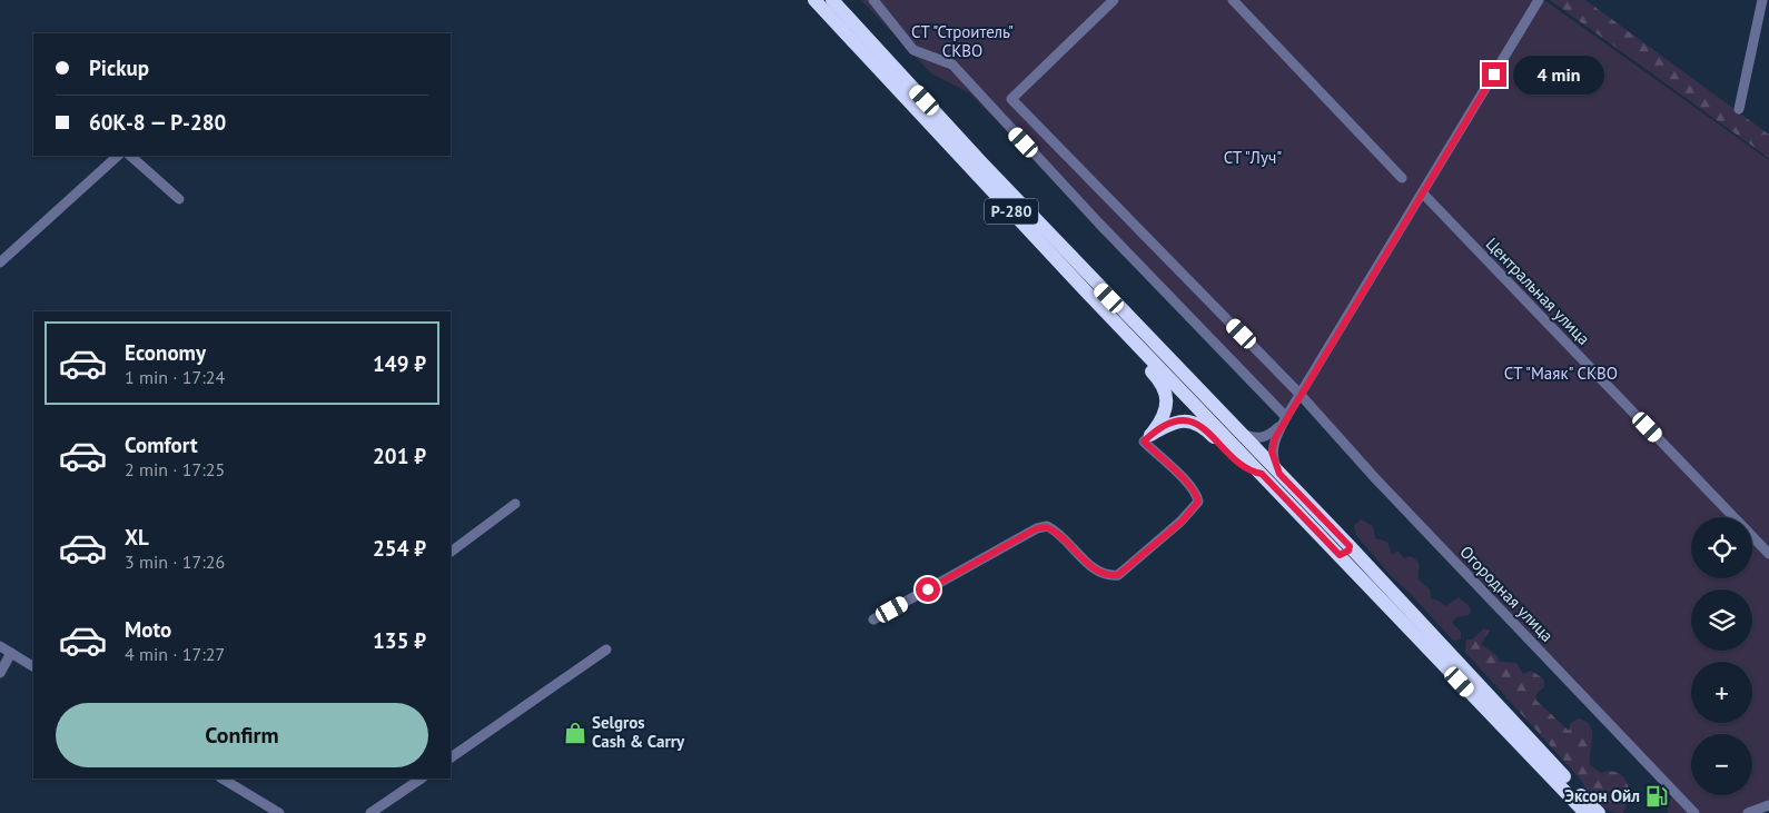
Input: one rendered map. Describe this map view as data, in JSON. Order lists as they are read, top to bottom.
{
  "streets": {
    "highway": ["Р-280"],
    "street": ["Центральная улица", "Огородная улица"]
  },
  "parks": ["СТ \"Строитель\" СКВО", "СТ \"Луч\"", "СТ \"Маяк\" СКВО"],
  "places": {
    "shop": ["Selgros Cash & Carry"],
    "fuel station": ["Эксон Ойл"]
  },
  "page": {
    "banner": ["Pickup", "60К-8 — Р-280"],
    "bubble": "4 min",
    "list": [
      {
        "name": "Economy",
        "note": "1 min · 17:24",
        "value": "149 ₽"
      },
      {
        "name": "Comfort",
        "note": "2 min · 17:25",
        "value": "201 ₽"
      },
      {
        "name": "XL",
        "note": "3 min · 17:26",
        "value": "254 ₽"
      },
      {
        "name": "Moto",
        "note": "4 min · 17:27",
        "value": "135 ₽"
      }
    ],
    "map_buttons": ["+", "−"],
    "buttons": "Confirm"
  }
}
